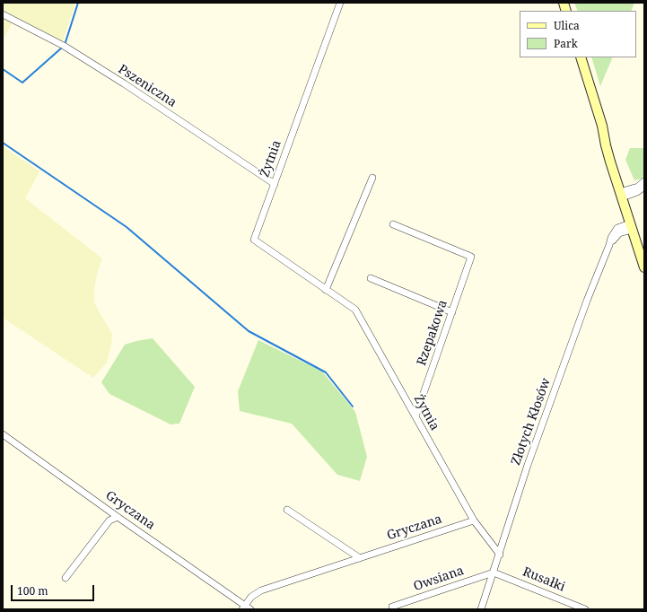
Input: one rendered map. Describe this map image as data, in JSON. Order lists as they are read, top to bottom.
{
  "streets": {
    "street": [
      "Pszeniczna",
      "Żytnia",
      "Rzepakowa",
      "Złotych Kłosów",
      "Gryczana",
      "Owsiana",
      "Rusałki"
    ]
  },
  "crossings": [
    ["Pszeniczna", "Żytnia"],
    ["Żytnia", "Rzepakowa"],
    ["Żytnia", "Złotych Kłosów"],
    ["Żytnia", "Gryczana"],
    ["Złotych Kłosów", "Owsiana"],
    ["Złotych Kłosów", "Rusałki"],
    ["Owsiana", "Rusałki"]
  ],
  "legend": ["Ulica", "Park"],
  "scale_bar": "100 m"
}
